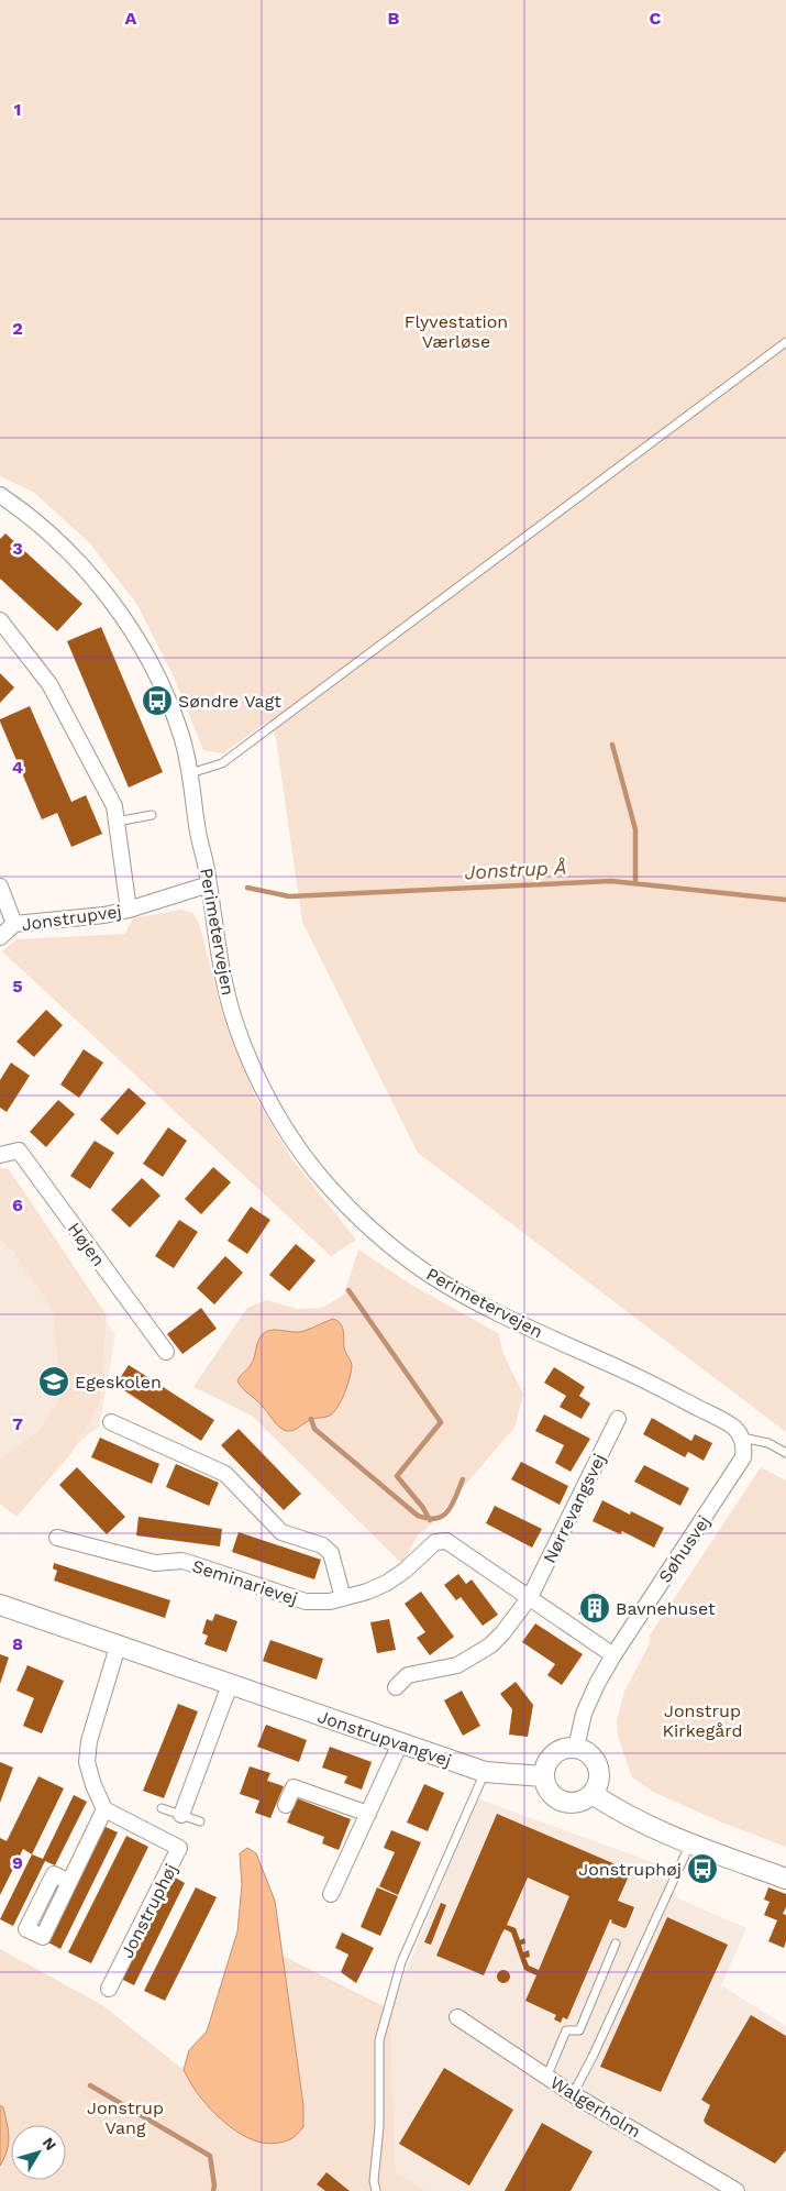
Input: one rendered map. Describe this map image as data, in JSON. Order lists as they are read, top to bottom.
{
  "streets": {
    "street": [
      "Jonstrupvej",
      "Perimetervejen",
      "Højen",
      "Nørrevangsvej",
      "Søhusvej",
      "Seminarievej",
      "Jonstrupvangvej",
      "Jonstruphøj",
      "Walgerholm"
    ]
  },
  "crossings": [
    ["Jonstrupvej", "Perimetervejen"],
    ["Perimetervejen", "Søhusvej"],
    ["Nørrevangsvej", "Seminarievej"],
    ["Søhusvej", "Seminarievej"],
    ["Søhusvej", "Jonstrupvangvej"]
  ],
  "water": ["Jonstrup Å"],
  "parks": ["Flyvestation Værløse", "Jonstrup Kirkegård", "Jonstrup Vang"],
  "places": {
    "bus stop": ["Søndre Vagt", "Jonstruphøj"],
    "school or university": ["Egeskolen"],
    "building": ["Bavnehuset"]
  },
  "north": "top right",
  "grid": {
    "columns": ["A", "B", "C"],
    "rows": [
      "1",
      "2",
      "3",
      "4",
      "5",
      "6",
      "7",
      "8",
      "9"
    ]
  }
}
